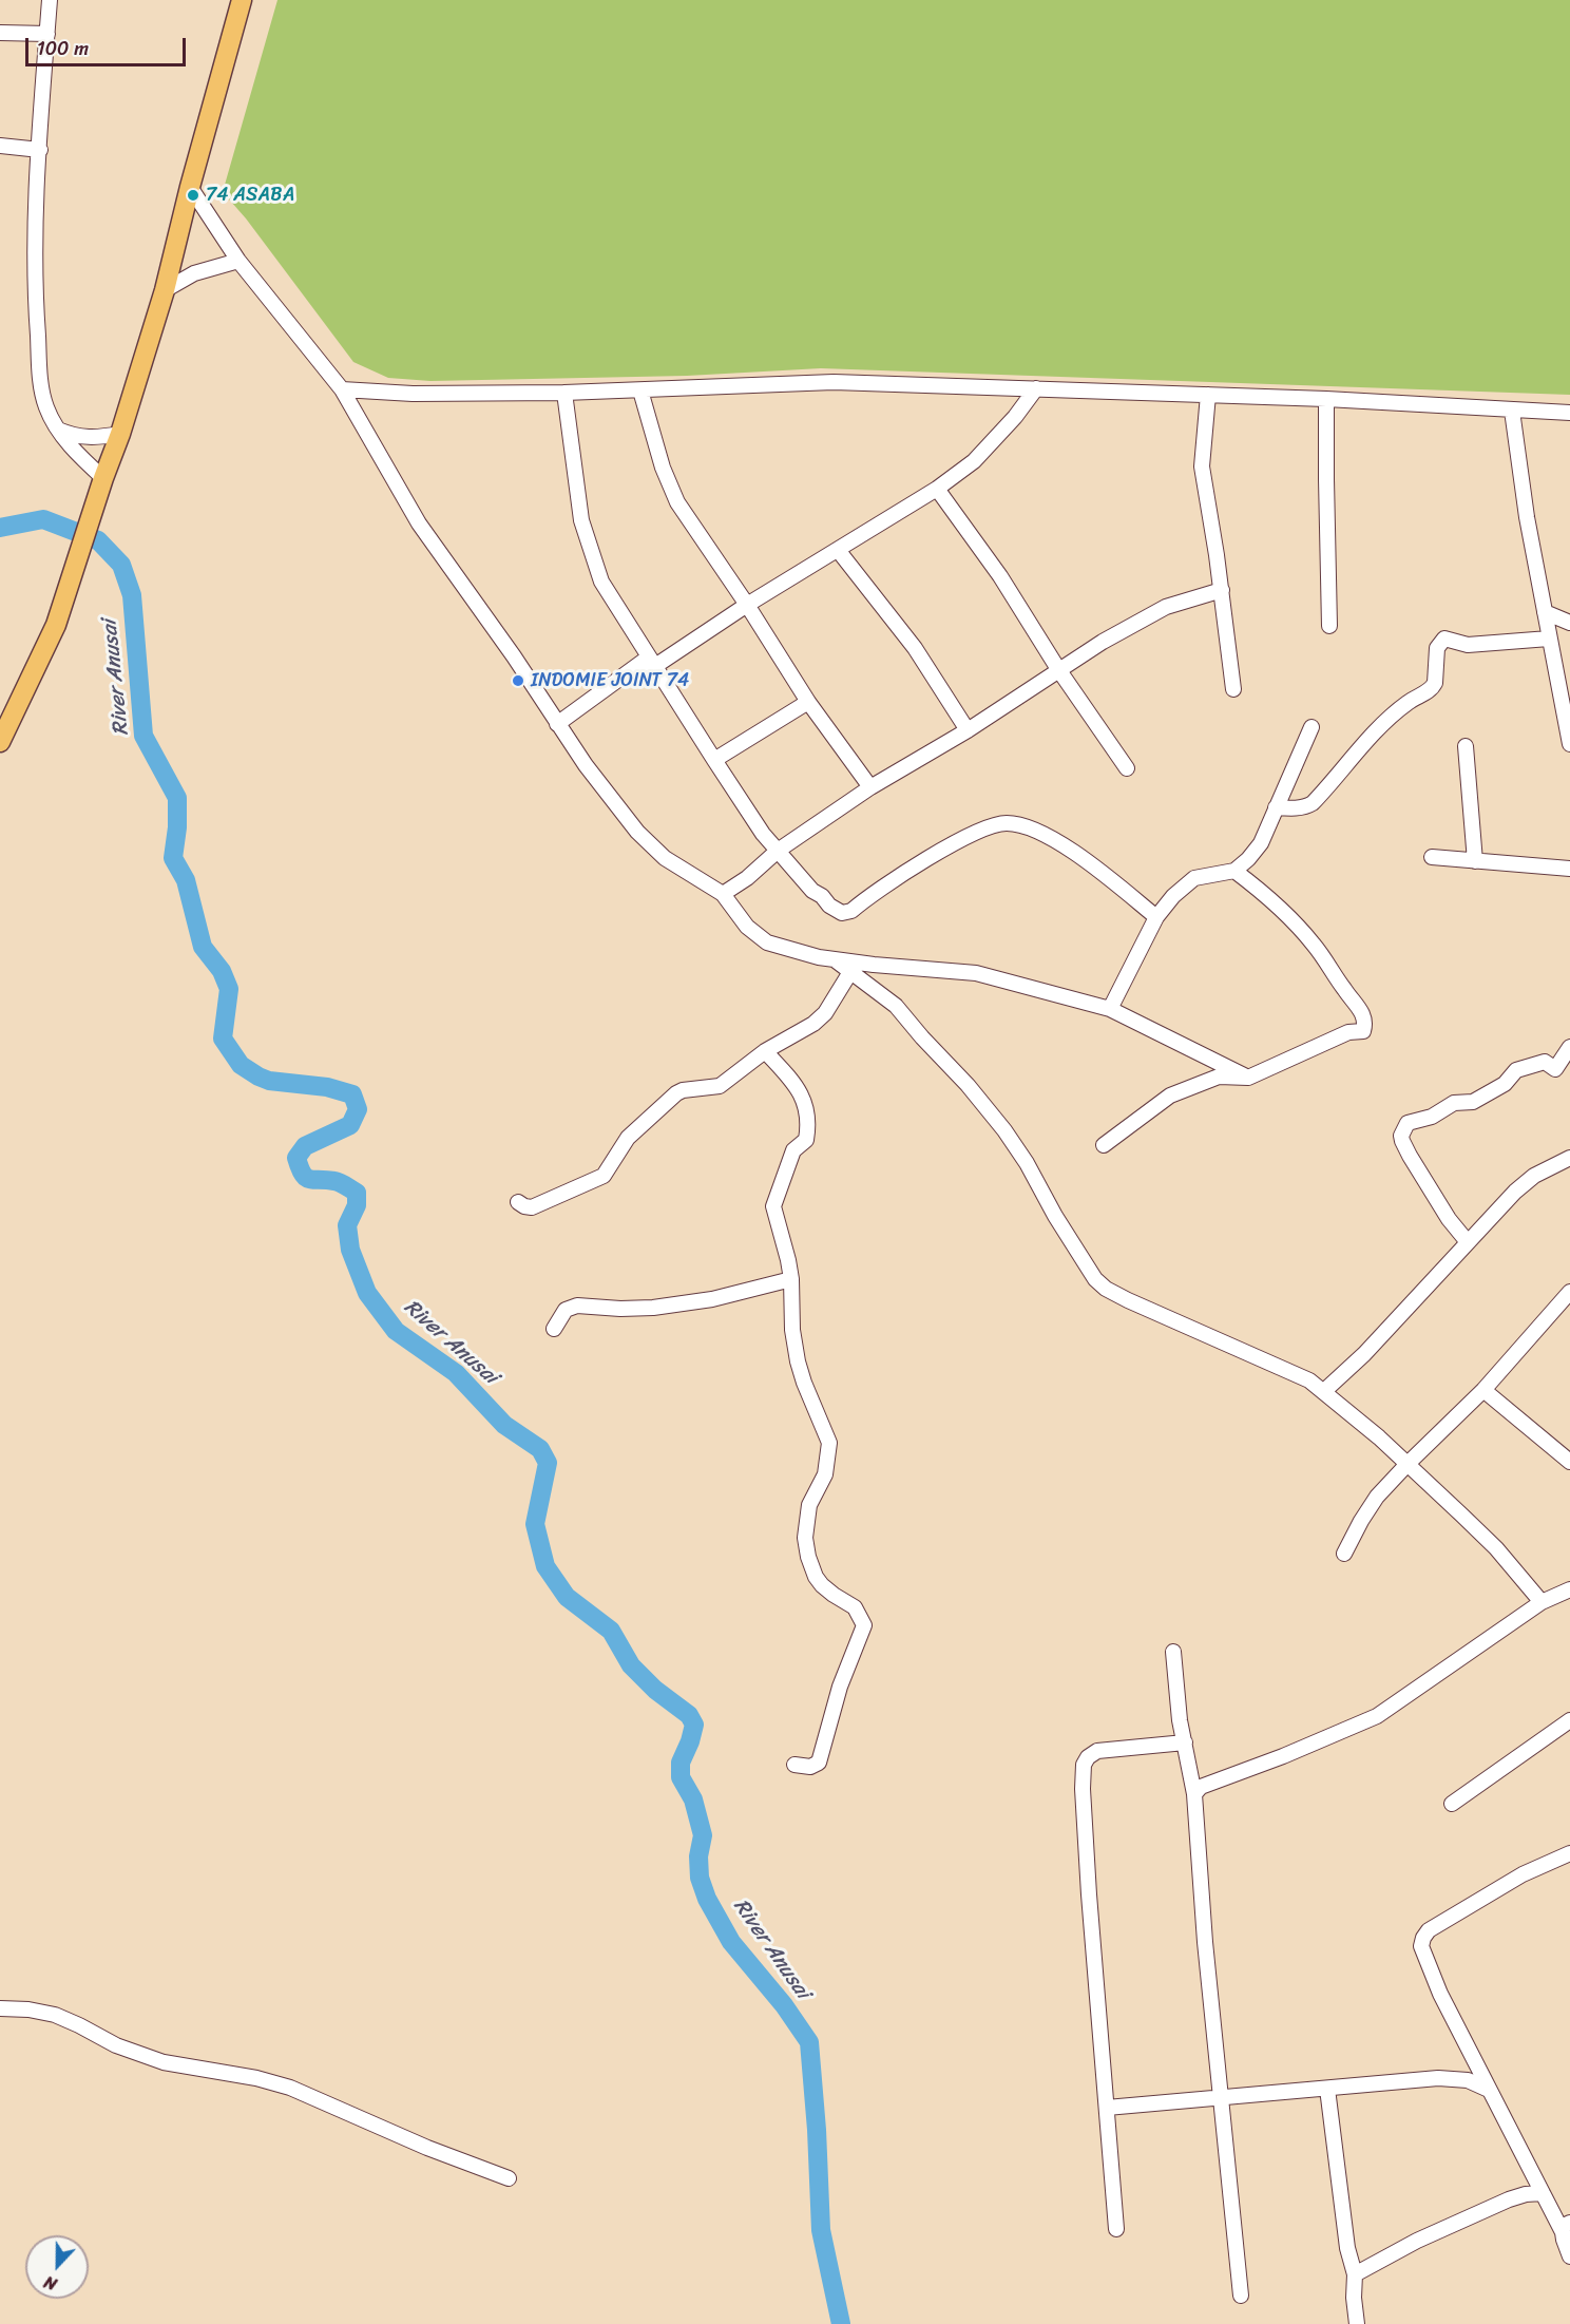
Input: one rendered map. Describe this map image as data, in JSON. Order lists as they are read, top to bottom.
{
  "water": ["River Anusai"],
  "places": ["74 ASABA", "INDOMIE JOINT 74"],
  "scale_bar": "100 m",
  "north": "bottom"
}
